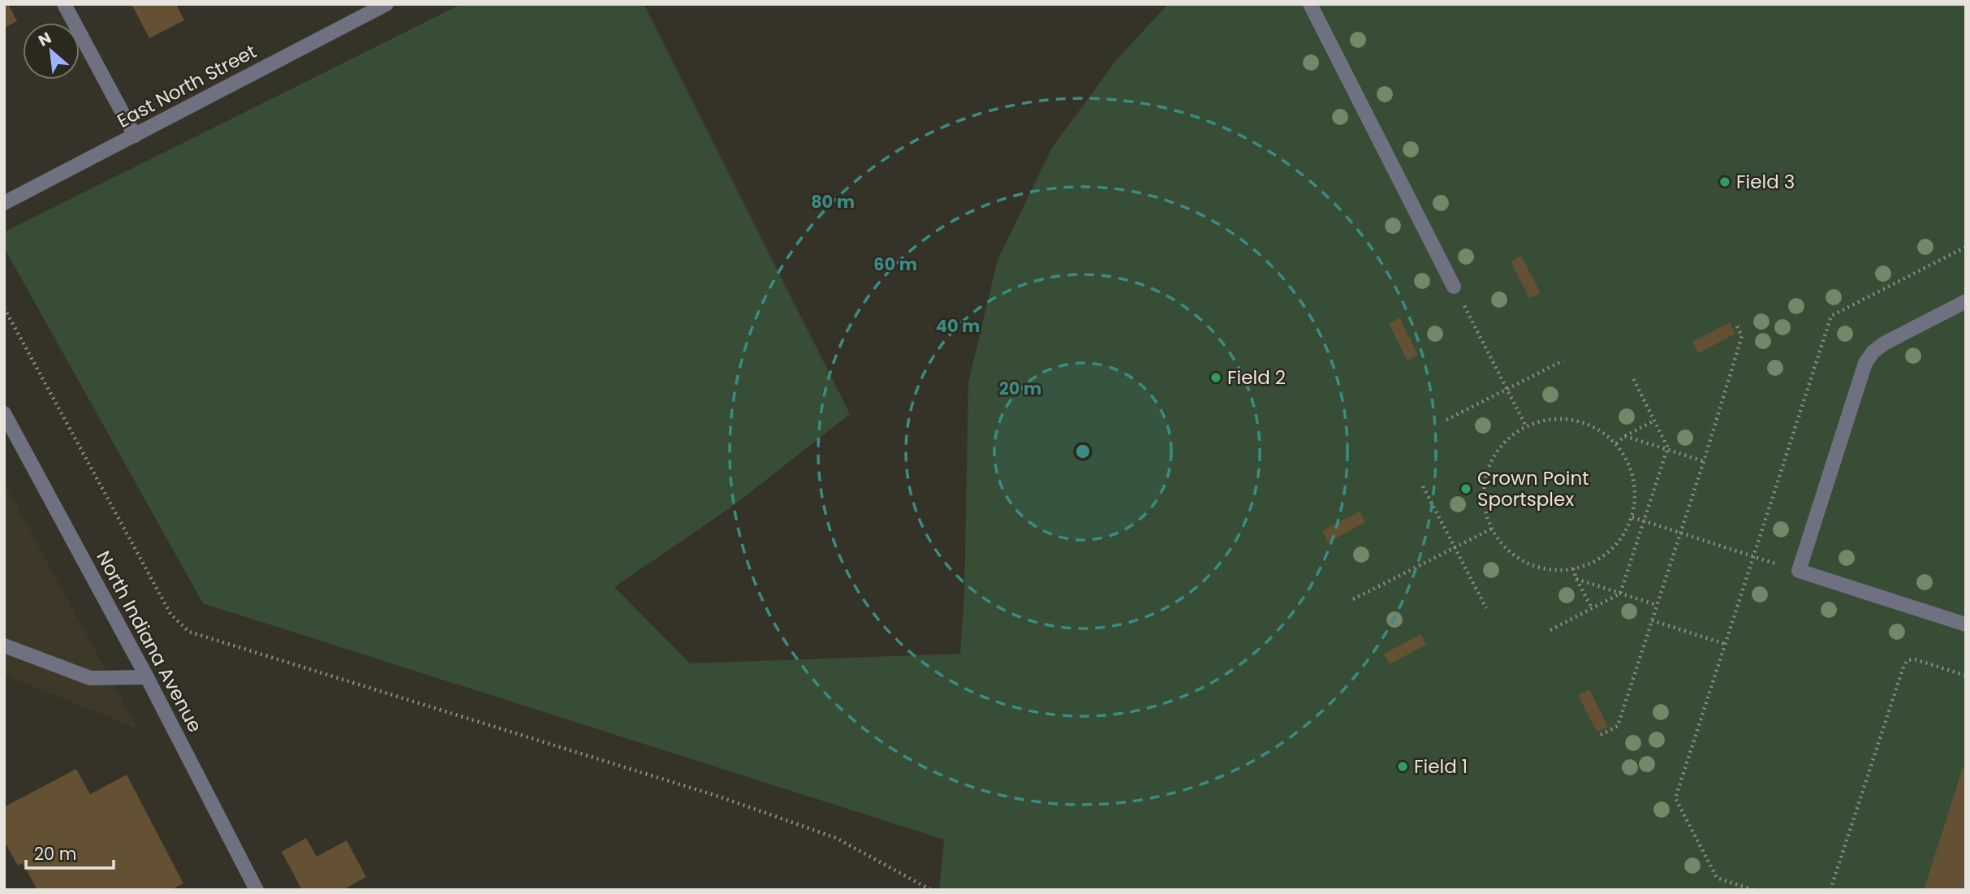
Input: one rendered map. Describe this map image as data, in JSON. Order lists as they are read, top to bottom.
{
  "streets": {
    "street": ["East North Street", "North Indiana Avenue"]
  },
  "places": [
    "Field 3",
    "Field 2",
    "Crown Point Sportsplex",
    "Field 1"
  ],
  "scale_bar": "20 m",
  "north": "top left",
  "rings": [
    "80 m",
    "60 m",
    "40 m",
    "20 m"
  ]
}
